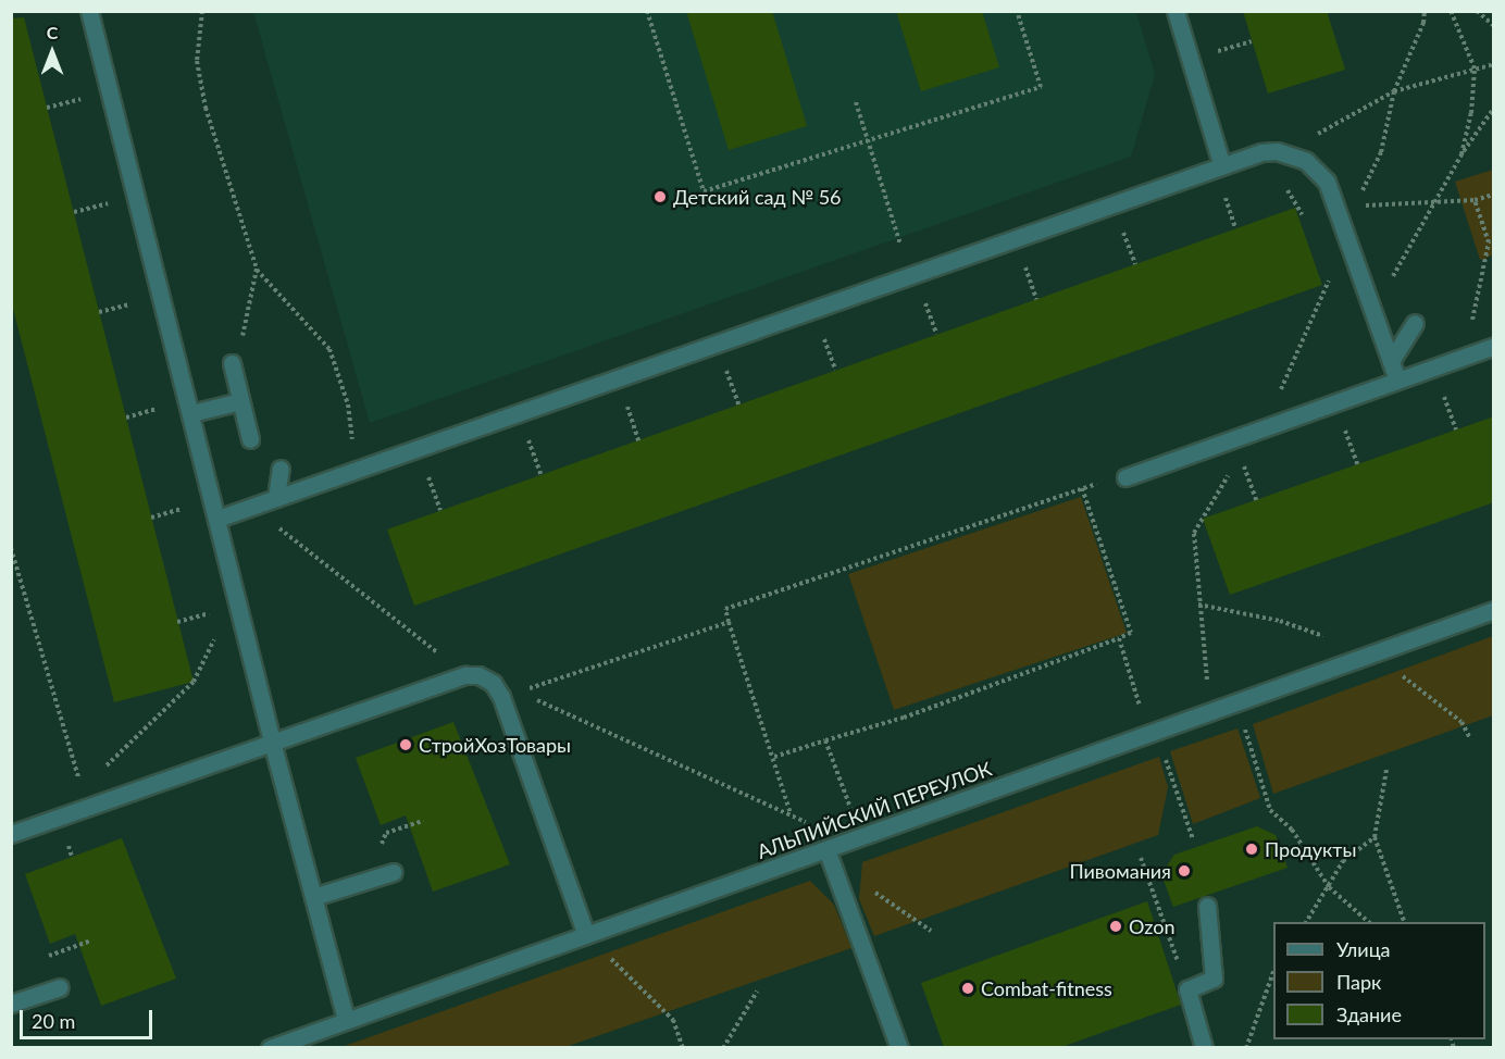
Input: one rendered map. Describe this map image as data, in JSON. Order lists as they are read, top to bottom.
{
  "streets": {
    "street": ["АЛЬПИЙСКИЙ ПЕРЕУЛОК"]
  },
  "places": [
    "Детский сад № 56",
    "СтройХозТовары",
    "Продукты",
    "Пивомания",
    "Ozon",
    "Combat-fitness"
  ],
  "legend": ["Улица", "Парк", "Здание"],
  "scale_bar": "20 m",
  "north": "top"
}
